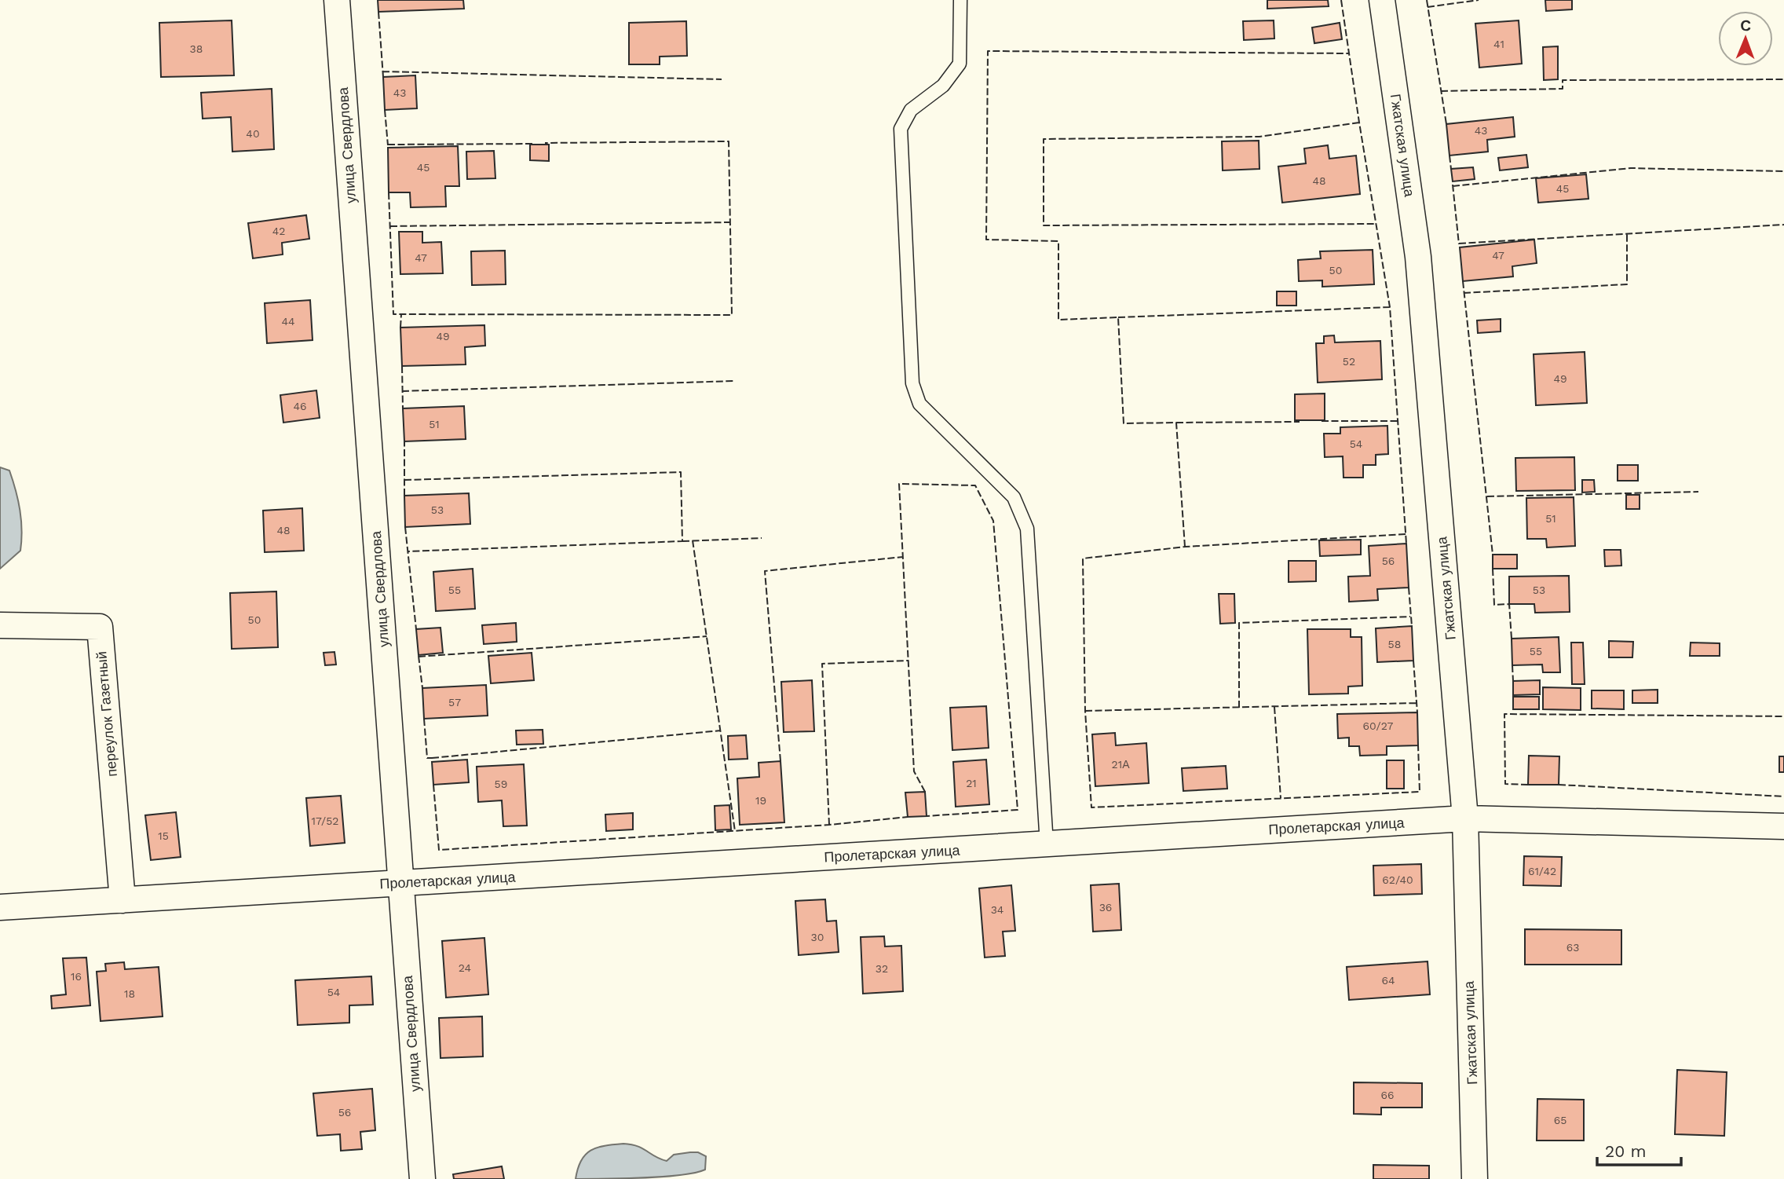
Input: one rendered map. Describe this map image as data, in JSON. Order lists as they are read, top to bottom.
{
  "streets": {
    "street": [
      "улица Свердлова",
      "Гжатская улица",
      "переулок Газетный",
      "Пролетарская улица"
    ]
  },
  "crossings": [
    ["улица Свердлова", "Пролетарская улица"],
    ["Гжатская улица", "Пролетарская улица"],
    ["переулок Газетный", "Пролетарская улица"]
  ],
  "house_numbers": [
    "41",
    "38",
    "43",
    "43",
    "40",
    "45",
    "48",
    "45",
    "42",
    "47",
    "47",
    "50",
    "44",
    "49",
    "52",
    "49",
    "46",
    "51",
    "54",
    "53",
    "51",
    "48",
    "56",
    "55",
    "53",
    "50",
    "58",
    "55",
    "57",
    "60/27",
    "21А",
    "21",
    "59",
    "19",
    "17/52",
    "15",
    "61/42",
    "62/40",
    "36",
    "34",
    "30",
    "63",
    "24",
    "32",
    "16",
    "64",
    "54",
    "18",
    "66",
    "56",
    "65"
  ],
  "scale_bar": "20 m",
  "north": "top"
}
